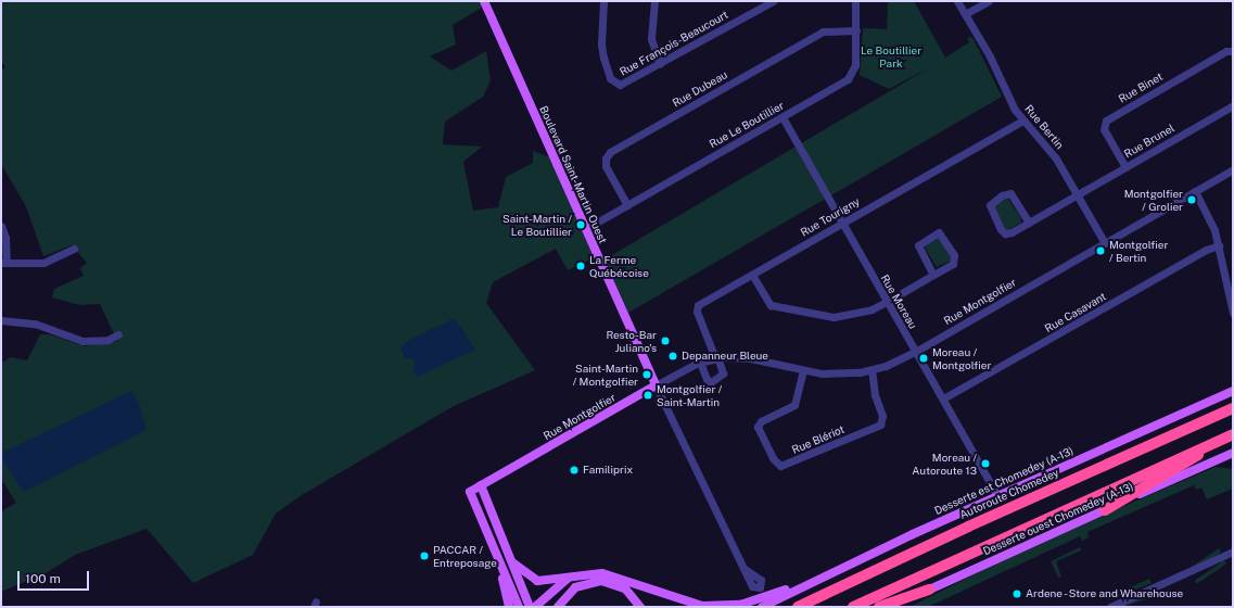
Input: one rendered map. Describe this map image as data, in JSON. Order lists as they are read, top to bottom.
{
  "streets": {
    "highway": ["Autoroute Chomedey"],
    "main road": [
      "Boulevard Saint-Martin Ouest",
      "Rue Montgolfier",
      "Desserte est Chomedey (A-13)",
      "Desserte ouest Chomedey (A-13)"
    ],
    "street": [
      "Rue François-Beaucourt",
      "Rue Binet",
      "Rue Dubeau",
      "Rue Le Boutillier",
      "Rue Bertin",
      "Rue Brunel",
      "Rue Tourigny",
      "Rue Moreau",
      "Rue Casavant",
      "Rue Blériot"
    ]
  },
  "crossings": [
    ["Rue Binet", "Rue Brunel"],
    ["Rue Dubeau", "Rue Le Boutillier"],
    ["Rue Le Boutillier", "Boulevard Saint-Martin Ouest"],
    ["Rue Le Boutillier", "Rue Moreau"],
    ["Rue Bertin", "Rue Brunel"],
    ["Rue Bertin", "Rue Tourigny"],
    ["Rue Bertin", "Rue Montgolfier"],
    ["Boulevard Saint-Martin Ouest", "Rue Montgolfier"],
    ["Rue Tourigny", "Rue Moreau"],
    ["Rue Tourigny", "Rue Montgolfier"],
    ["Rue Moreau", "Rue Montgolfier"],
    ["Rue Moreau", "Rue Casavant"],
    ["Rue Moreau", "Desserte est Chomedey (A-13)"],
    ["Rue Montgolfier", "Rue Blériot"]
  ],
  "parks": ["Le Boutillier Park"],
  "places": [
    "Montgolfier / Grolier",
    "Saint-Martin / Le Boutillier",
    "Montgolfier / Bertin",
    "La Ferme Québécoise",
    "Resto-Bar Juliano's",
    "Depanneur Bleue",
    "Moreau / Montgolfier",
    "Saint-Martin / Montgolfier",
    "Montgolfier / Saint-Martin",
    "Moreau / Autoroute 13",
    "Familiprix",
    "PACCAR / Entreposage",
    "Ardene - Store and Wharehouse"
  ],
  "scale_bar": "100 m"
}
